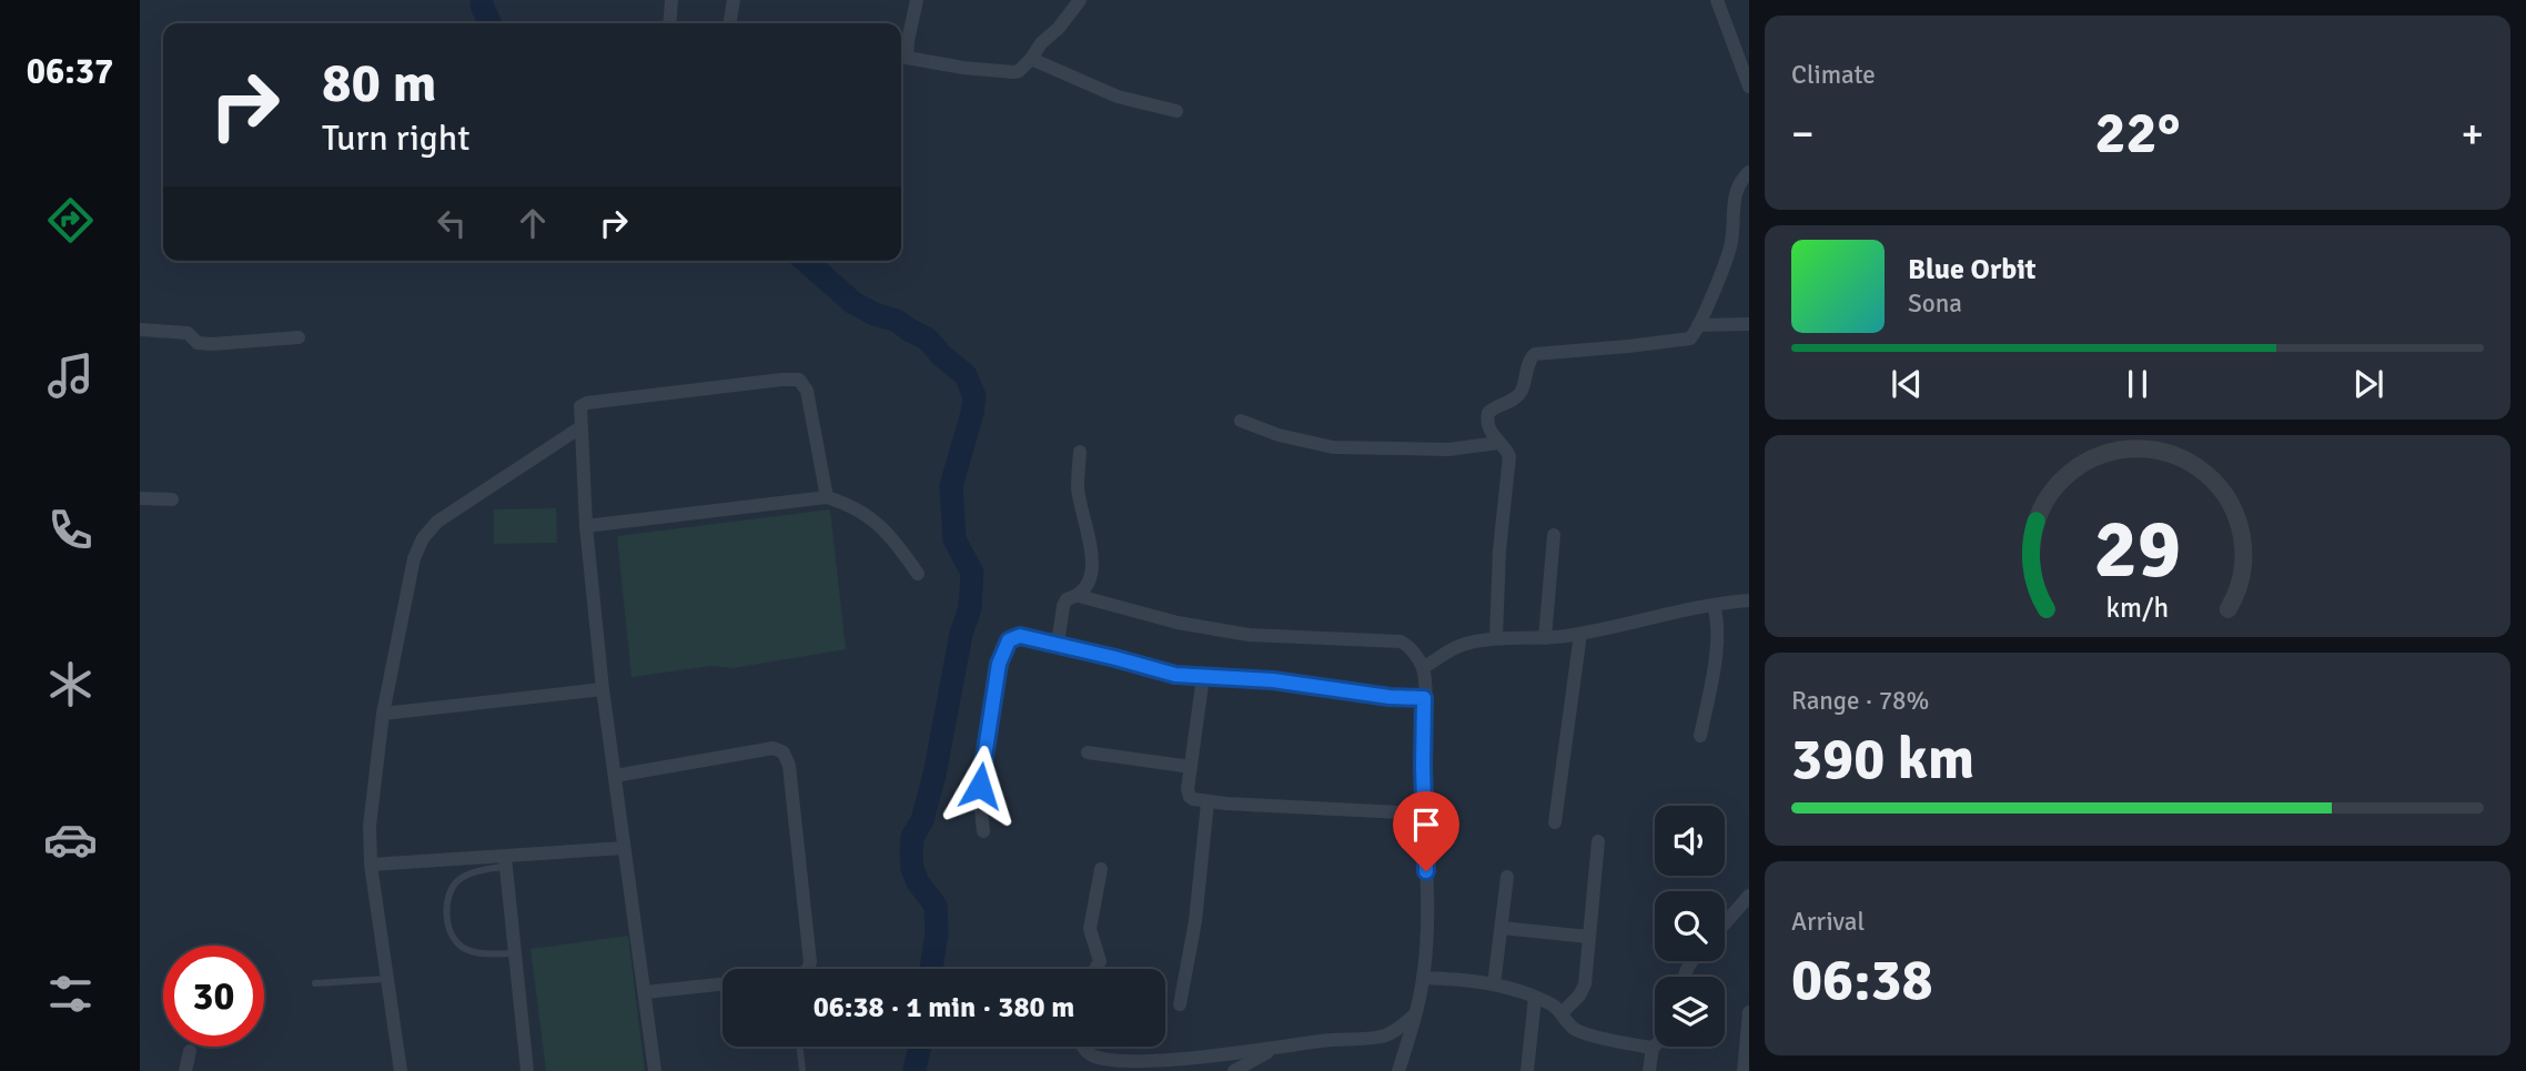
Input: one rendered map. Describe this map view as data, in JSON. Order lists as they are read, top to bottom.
{
  "page": {
    "tabs": "06:37",
    "tile": [
      "Climate",
      ["Range · 78%", "390 km"],
      ["Arrival", "06:38"]
    ],
    "turn": ["80 m", "Turn right"],
    "heat": ["−", "22°", "+"],
    "song": ["Blue Orbit", "Sona"],
    "limit": "30",
    "trip": "06:38 · 1 min · 380 m",
    "gauge": ["29", "km/h"]
  }
}
